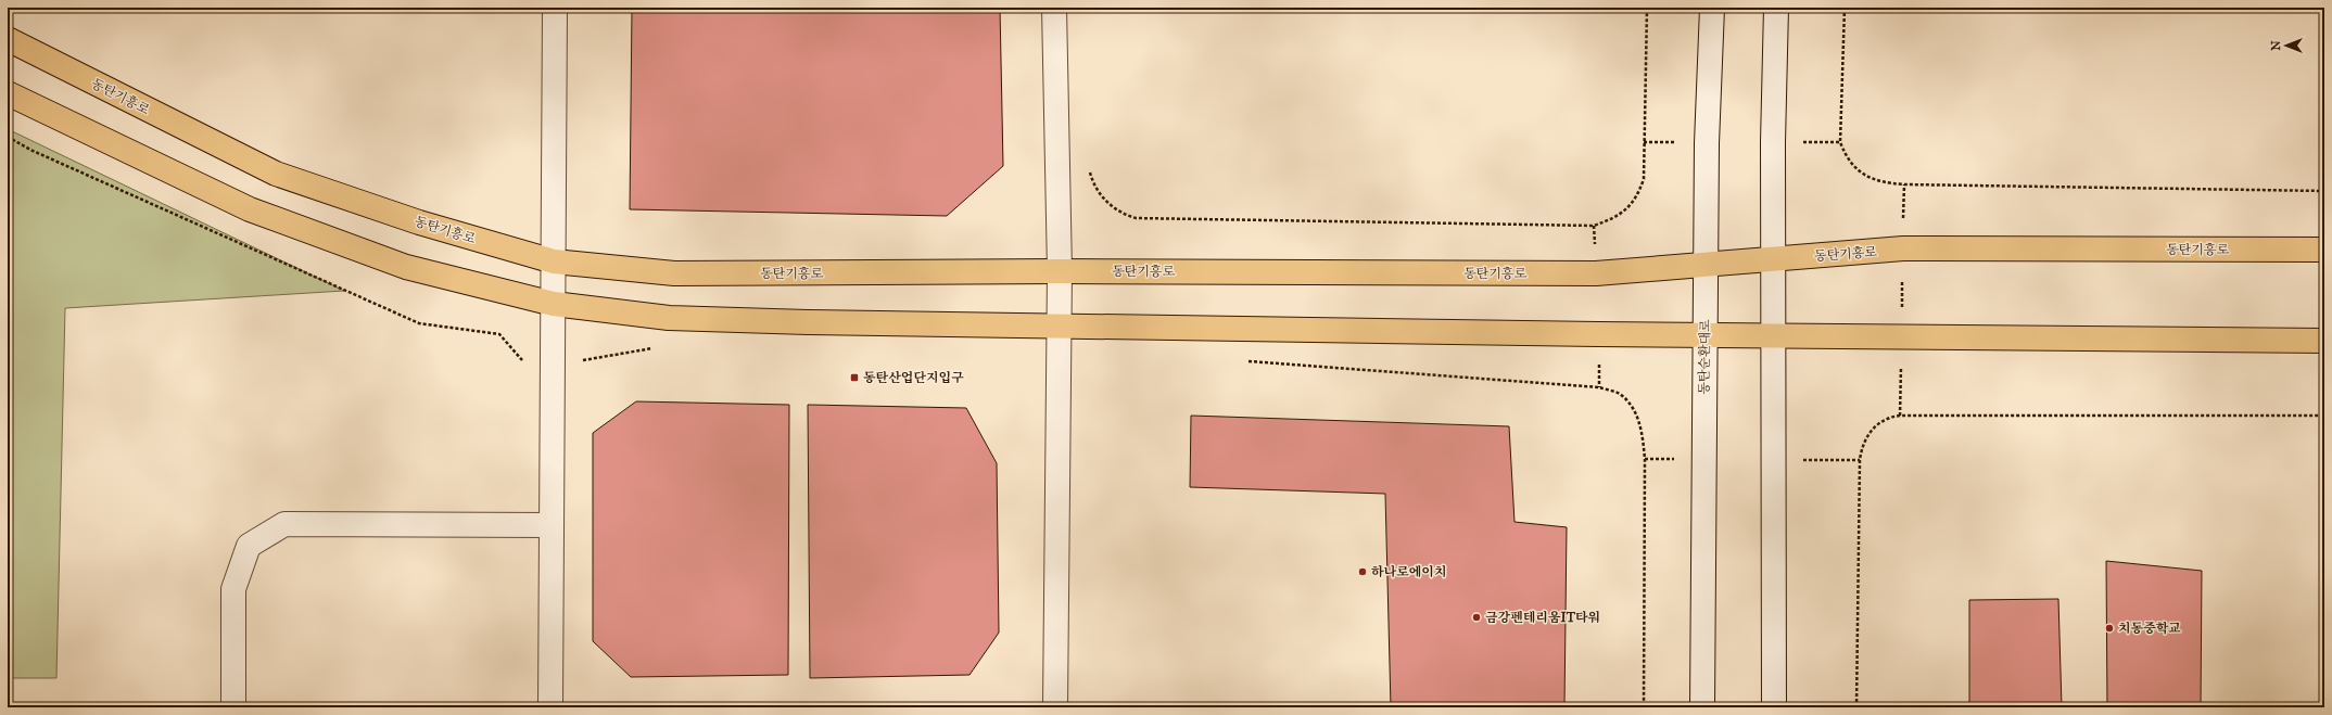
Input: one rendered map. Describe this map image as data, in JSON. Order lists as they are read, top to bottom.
{
  "streets": {
    "main road": ["동탄기흥로"],
    "street": ["동탄순환대로"]
  },
  "crossings": [
    ["동탄기흥로", "동탄순환대로"]
  ],
  "places": {
    "transit": ["동탄산업단지입구"],
    "other": ["하나로에이치", "금강펜테리움IT타워", "치동중학교"]
  },
  "north": "left"
}
